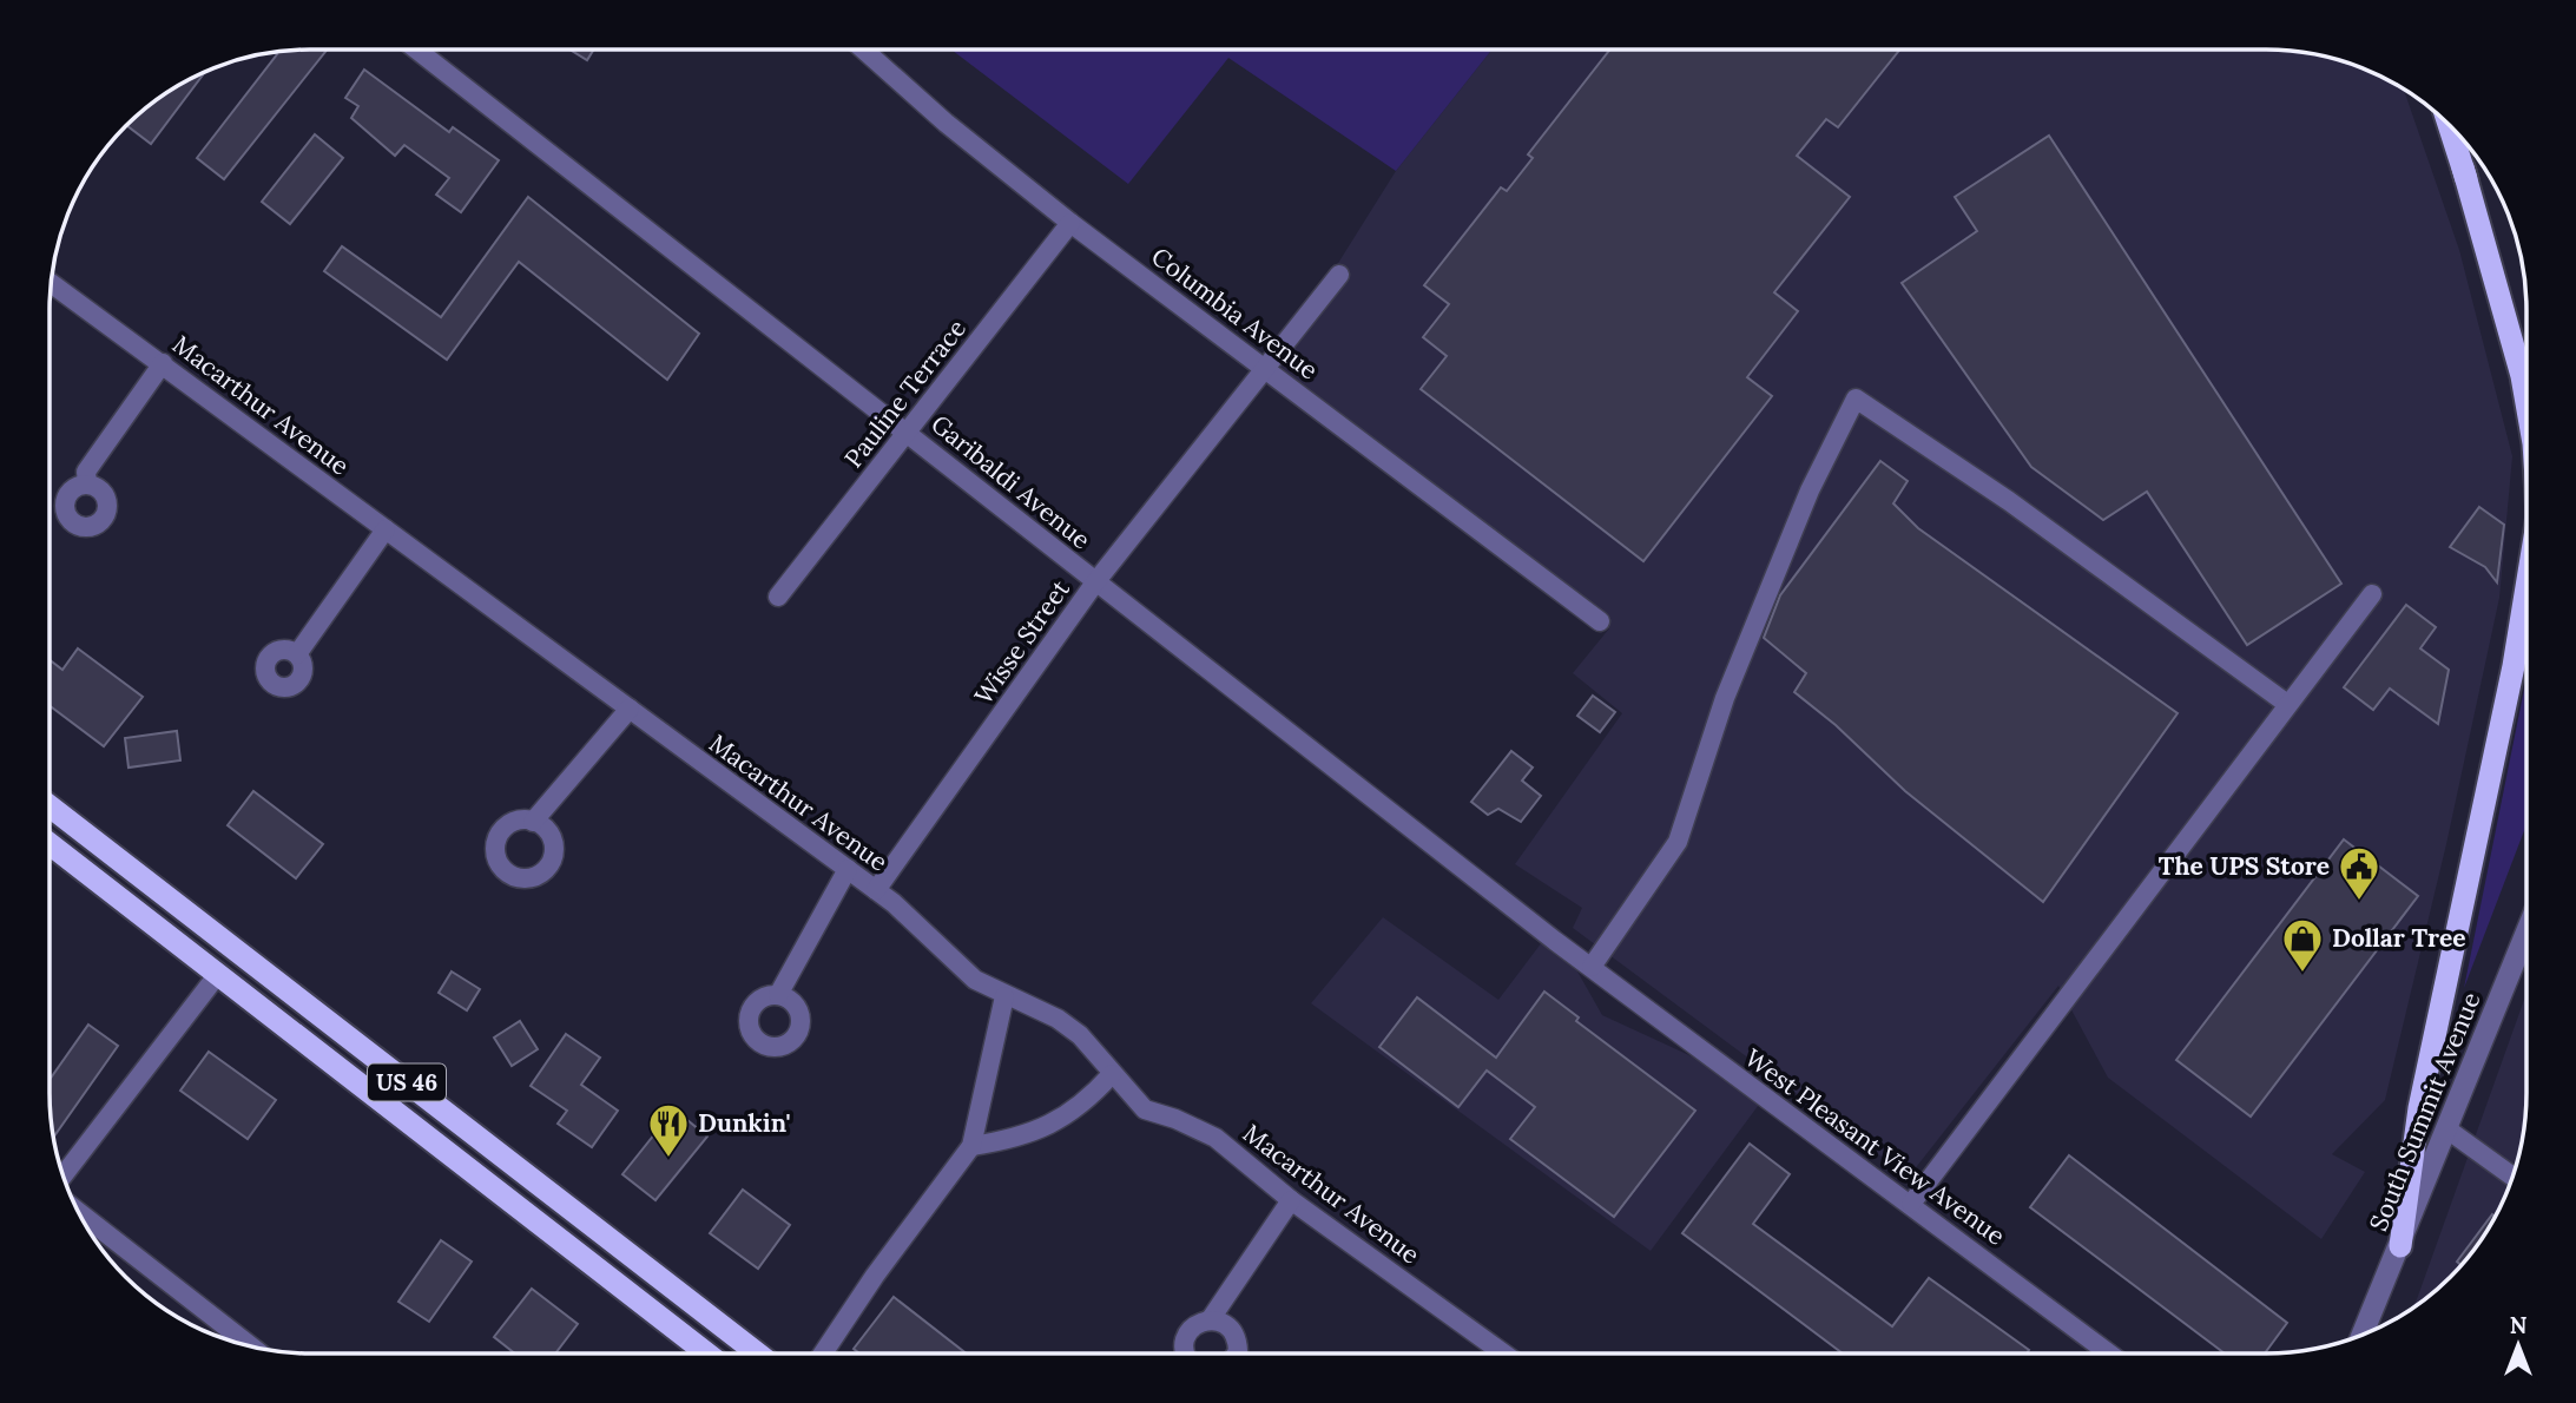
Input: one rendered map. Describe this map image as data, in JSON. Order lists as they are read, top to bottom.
{
  "streets": {
    "highway": ["US 46"],
    "street": [
      "Columbia Avenue",
      "Pauline Terrace",
      "Macarthur Avenue",
      "Garibaldi Avenue",
      "Wisse Street",
      "South Summit Avenue",
      "West Pleasant View Avenue"
    ]
  },
  "crossings": [
    ["Columbia Avenue", "Pauline Terrace"],
    ["Columbia Avenue", "Wisse Street"],
    ["Pauline Terrace", "Garibaldi Avenue"],
    ["Macarthur Avenue", "Wisse Street"],
    ["Garibaldi Avenue", "Wisse Street"],
    ["Garibaldi Avenue", "West Pleasant View Avenue"]
  ],
  "places": {
    "public building": ["The UPS Store"],
    "shop": ["Dollar Tree"],
    "restaurant": ["Dunkin'"]
  },
  "north": "top"
}
